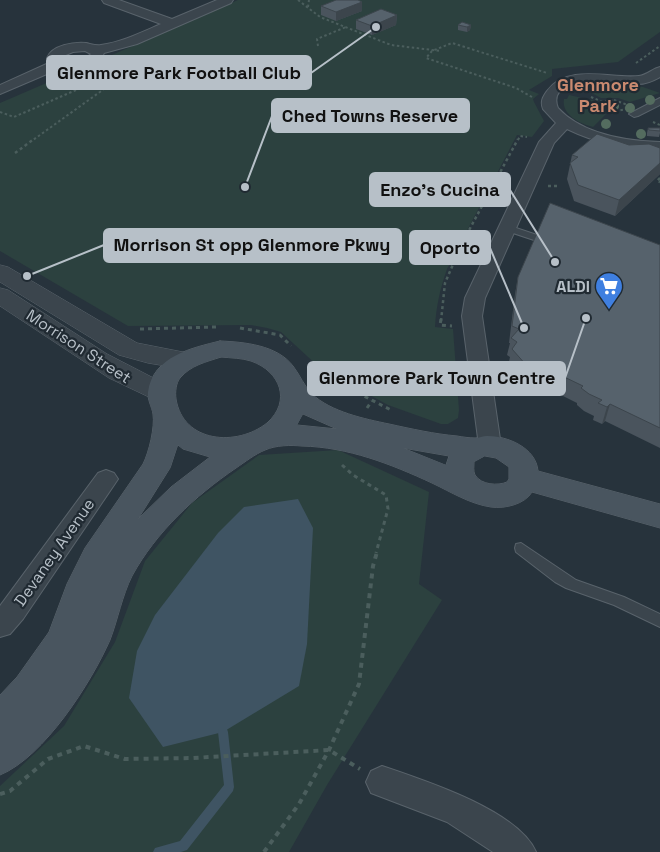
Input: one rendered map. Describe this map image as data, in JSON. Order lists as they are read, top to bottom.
{
  "streets": {
    "street": ["Morrison Street", "Devaney Avenue"]
  },
  "districts": ["Glenmore Park"],
  "places": {
    "other": [
      "Glenmore Park Football Club",
      "Ched Towns Reserve",
      "Enzo's Cucina",
      "Morrison St opp Glenmore Pkwy",
      "Glenmore Park Town Centre",
      "Oporto"
    ],
    "supermarket": ["ALDI"]
  }
}
